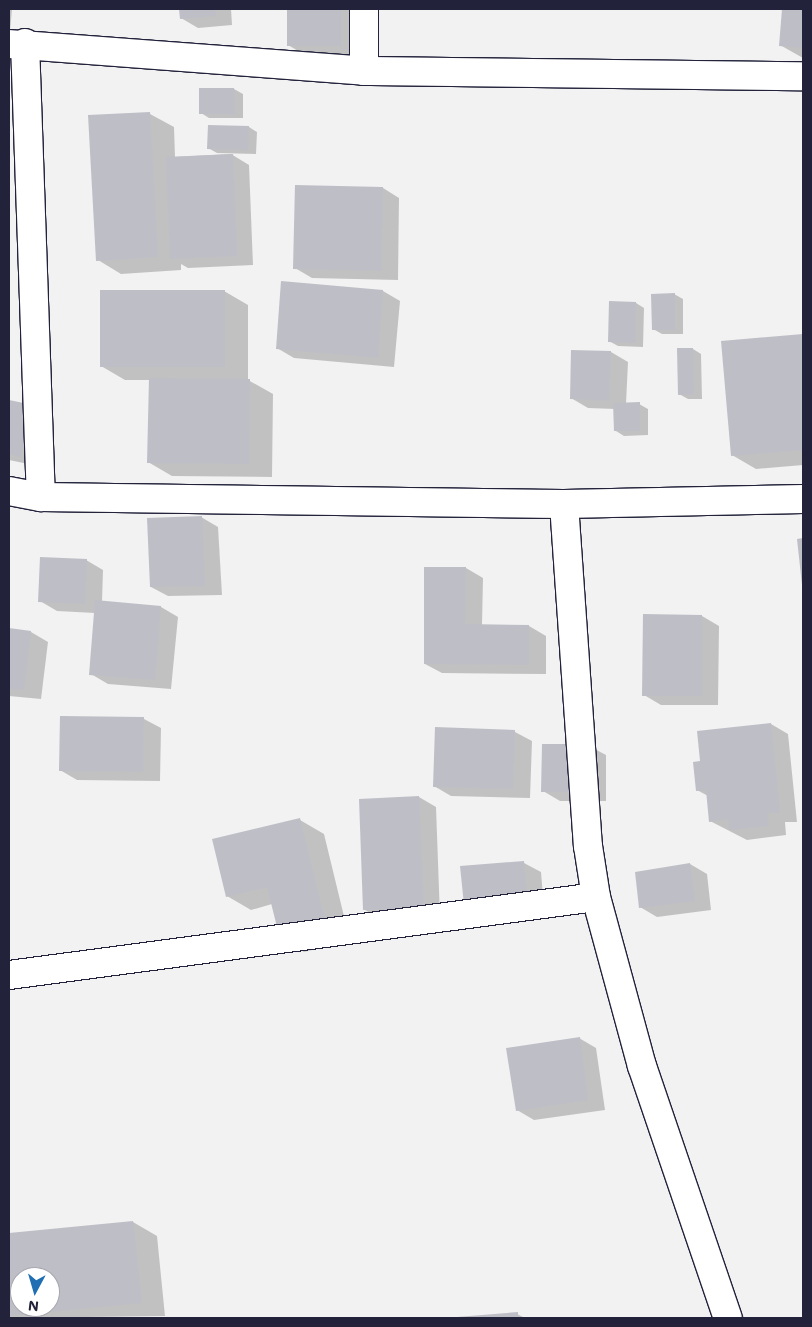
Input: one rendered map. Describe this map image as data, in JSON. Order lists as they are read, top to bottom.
{
  "north": "bottom"
}
